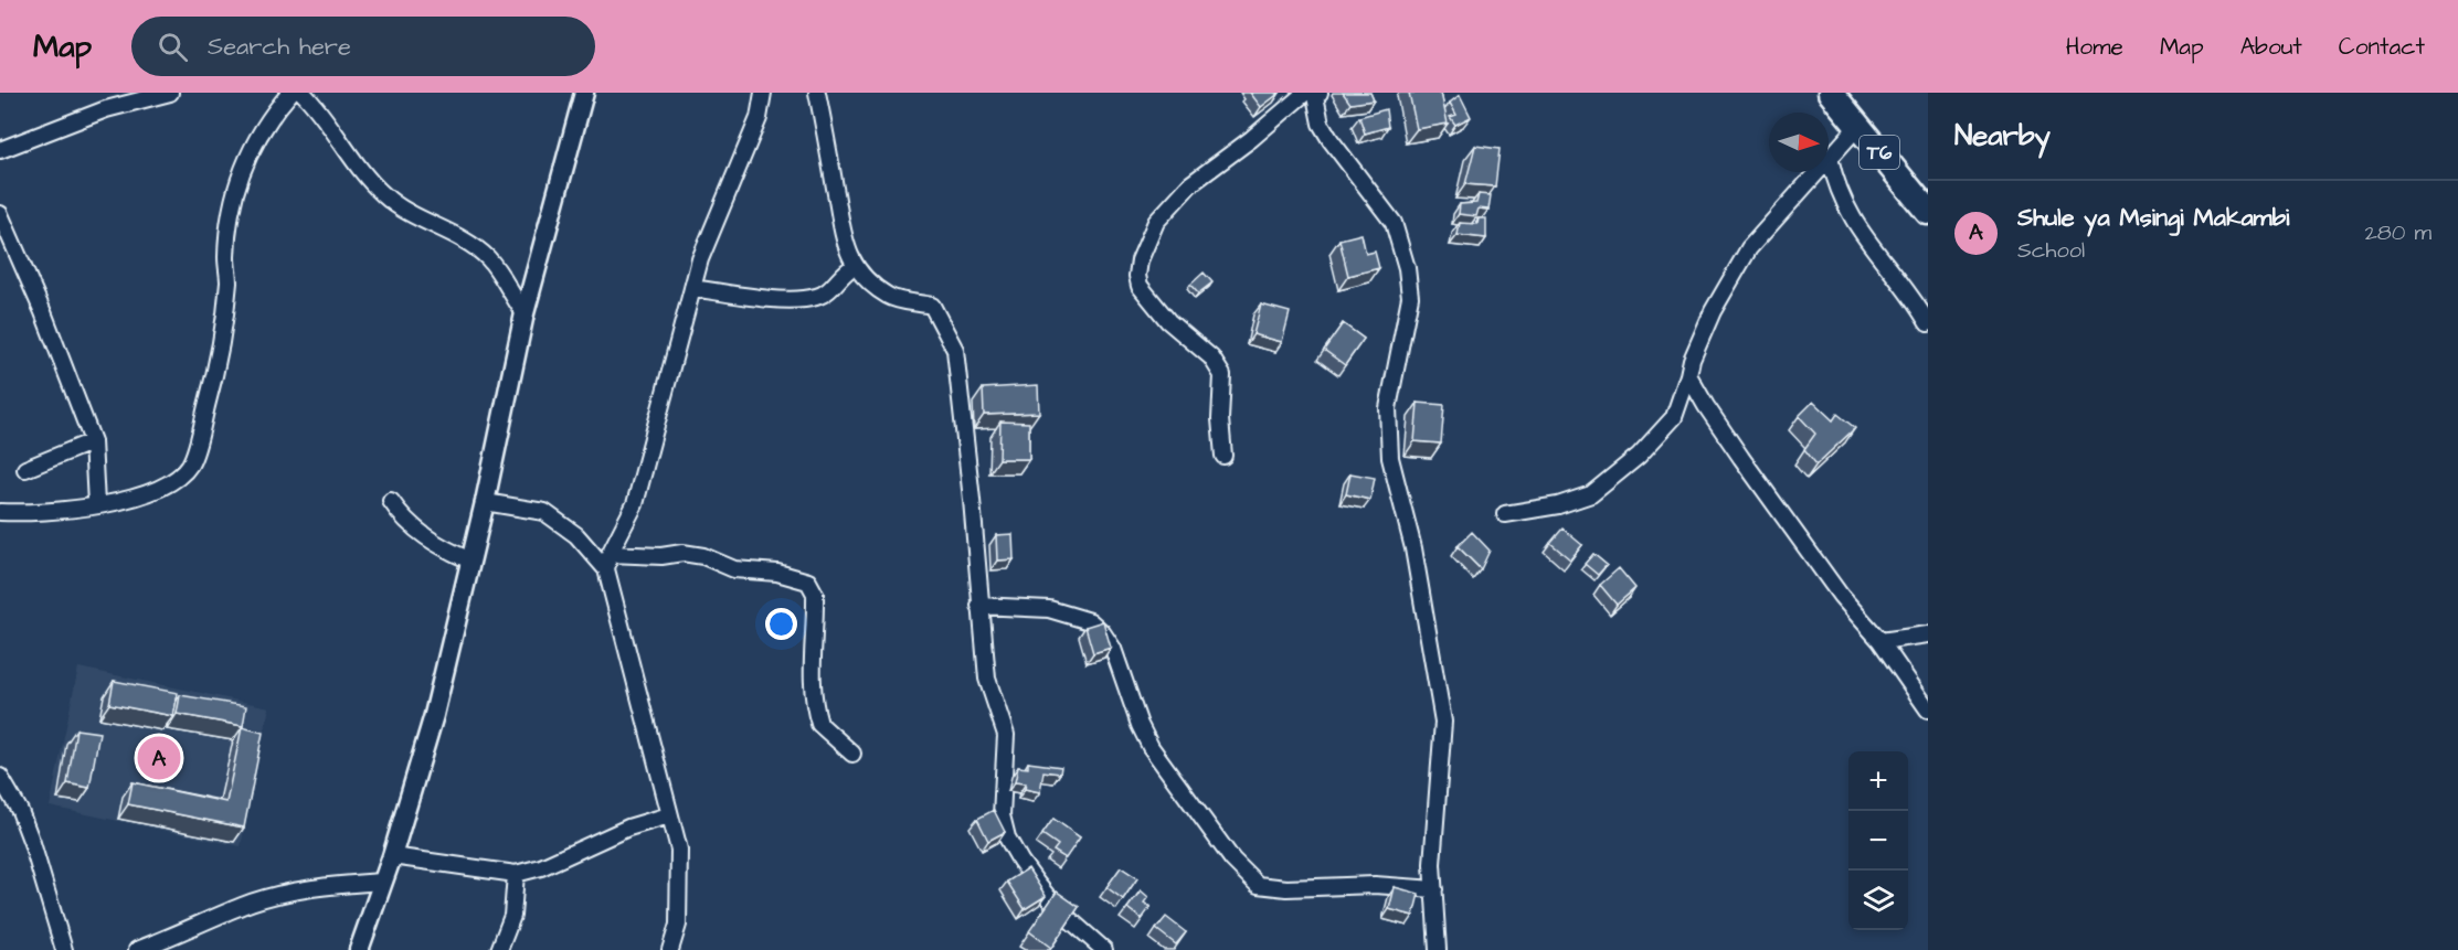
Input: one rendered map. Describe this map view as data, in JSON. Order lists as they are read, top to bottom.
{
  "streets": {
    "highway": ["T6"]
  },
  "north": "right",
  "page": {
    "header": "Map",
    "search": "Search here",
    "nav": [
      "Home",
      "Map",
      "About",
      "Contact"
    ],
    "heading": "Nearby",
    "list": [
      {
        "mark": "A",
        "name": "Shule ya Msingi Makambi",
        "note": "School",
        "value": "280 m"
      }
    ],
    "pins": "A",
    "map_buttons": ["+", "−"]
  }
}
